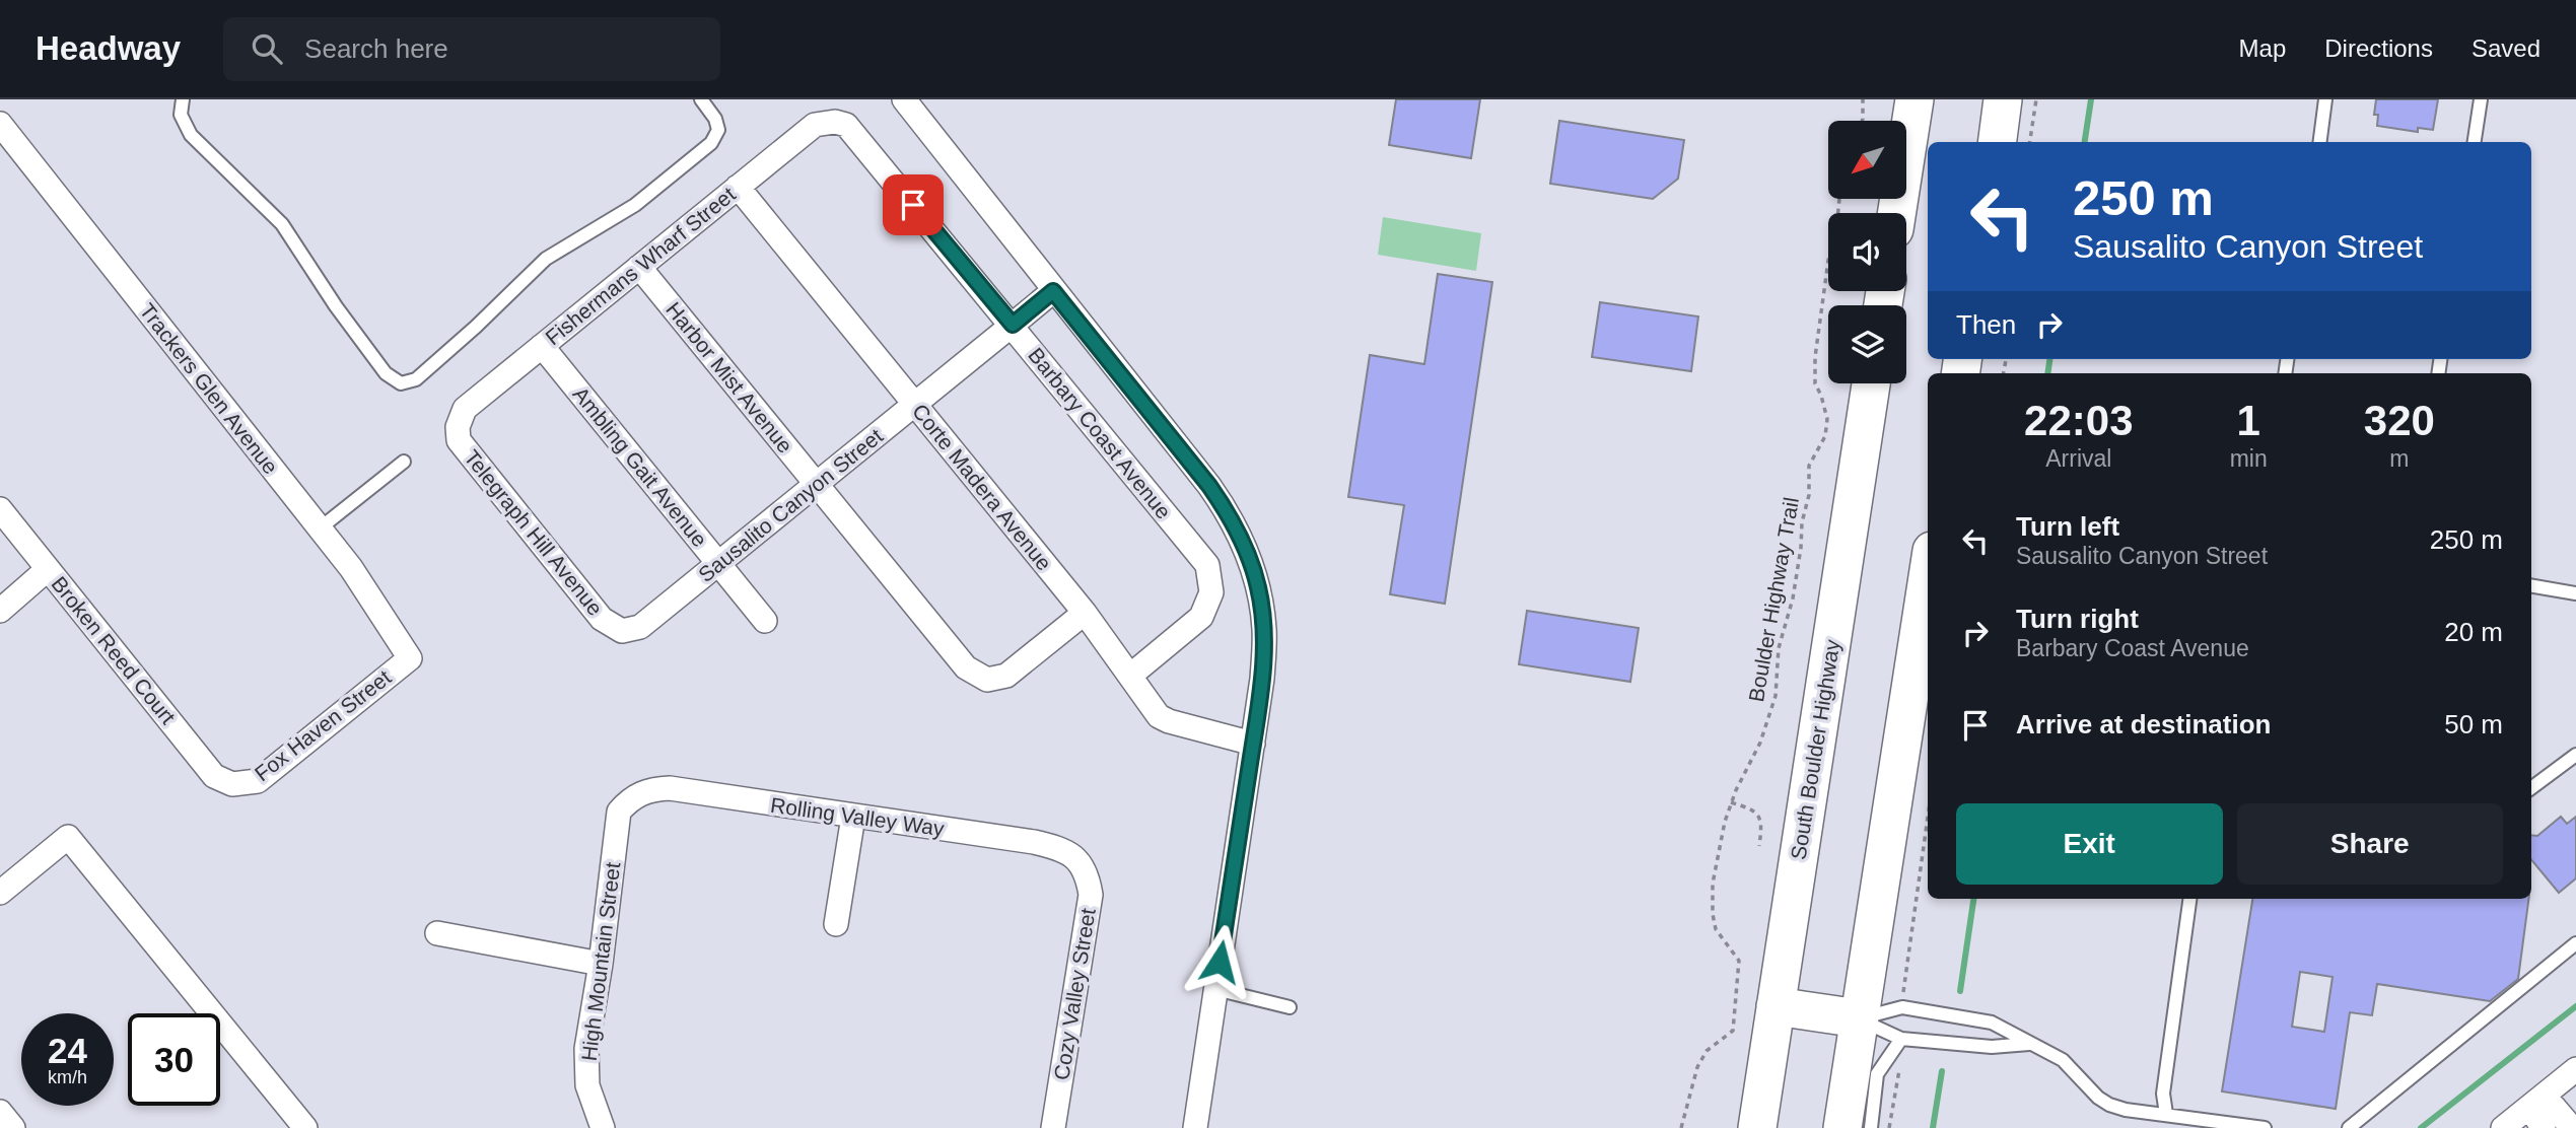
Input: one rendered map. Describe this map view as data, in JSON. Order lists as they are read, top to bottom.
{
  "streets": {
    "main road": ["South Boulder Highway"],
    "street": [
      "Fishermans Wharf Street",
      "Harbor Mist Avenue",
      "Trackers Glen Avenue",
      "Barbary Coast Avenue",
      "Ambling Gait Avenue",
      "Corte Madera Avenue",
      "Sausalito Canyon Street",
      "Telegraph Hill Avenue",
      "Broken Reed Court",
      "Fox Haven Street",
      "Rolling Valley Way",
      "High Mountain Street",
      "Cozy Valley Street"
    ],
    "path": ["Boulder Highway Trail"]
  },
  "crossings": [
    ["Fishermans Wharf Street", "Harbor Mist Avenue"],
    ["Fishermans Wharf Street", "Barbary Coast Avenue"],
    ["Fishermans Wharf Street", "Ambling Gait Avenue"],
    ["Fishermans Wharf Street", "Corte Madera Avenue"],
    ["Fishermans Wharf Street", "Telegraph Hill Avenue"],
    ["Harbor Mist Avenue", "Corte Madera Avenue"],
    ["Harbor Mist Avenue", "Sausalito Canyon Street"],
    ["Trackers Glen Avenue", "Fox Haven Street"],
    ["Barbary Coast Avenue", "Corte Madera Avenue"],
    ["Barbary Coast Avenue", "Sausalito Canyon Street"],
    ["Ambling Gait Avenue", "Sausalito Canyon Street"],
    ["Corte Madera Avenue", "Sausalito Canyon Street"],
    ["Sausalito Canyon Street", "Telegraph Hill Avenue"],
    ["Broken Reed Court", "Fox Haven Street"],
    ["Rolling Valley Way", "High Mountain Street"],
    ["Rolling Valley Way", "Cozy Valley Street"]
  ],
  "north": "bottom left",
  "page": {
    "header": "Headway",
    "search": "Search here",
    "nav": ["Map", "Directions", "Saved"],
    "turn": ["250 m", "Sausalito Canyon Street"],
    "then": "Then",
    "eta": [
      "22:03",
      "Arrival",
      "1",
      "min",
      "320",
      "m"
    ],
    "list": [
      {
        "name": "Turn left",
        "note": "Sausalito Canyon Street",
        "value": "250 m"
      },
      {
        "name": "Turn right",
        "note": "Barbary Coast Avenue",
        "value": "20 m"
      },
      {
        "name": "Arrive at destination",
        "value": "50 m"
      }
    ],
    "buttons": ["Exit", "Share"],
    "speed": "24 km/h",
    "limit": "30"
  }
}
